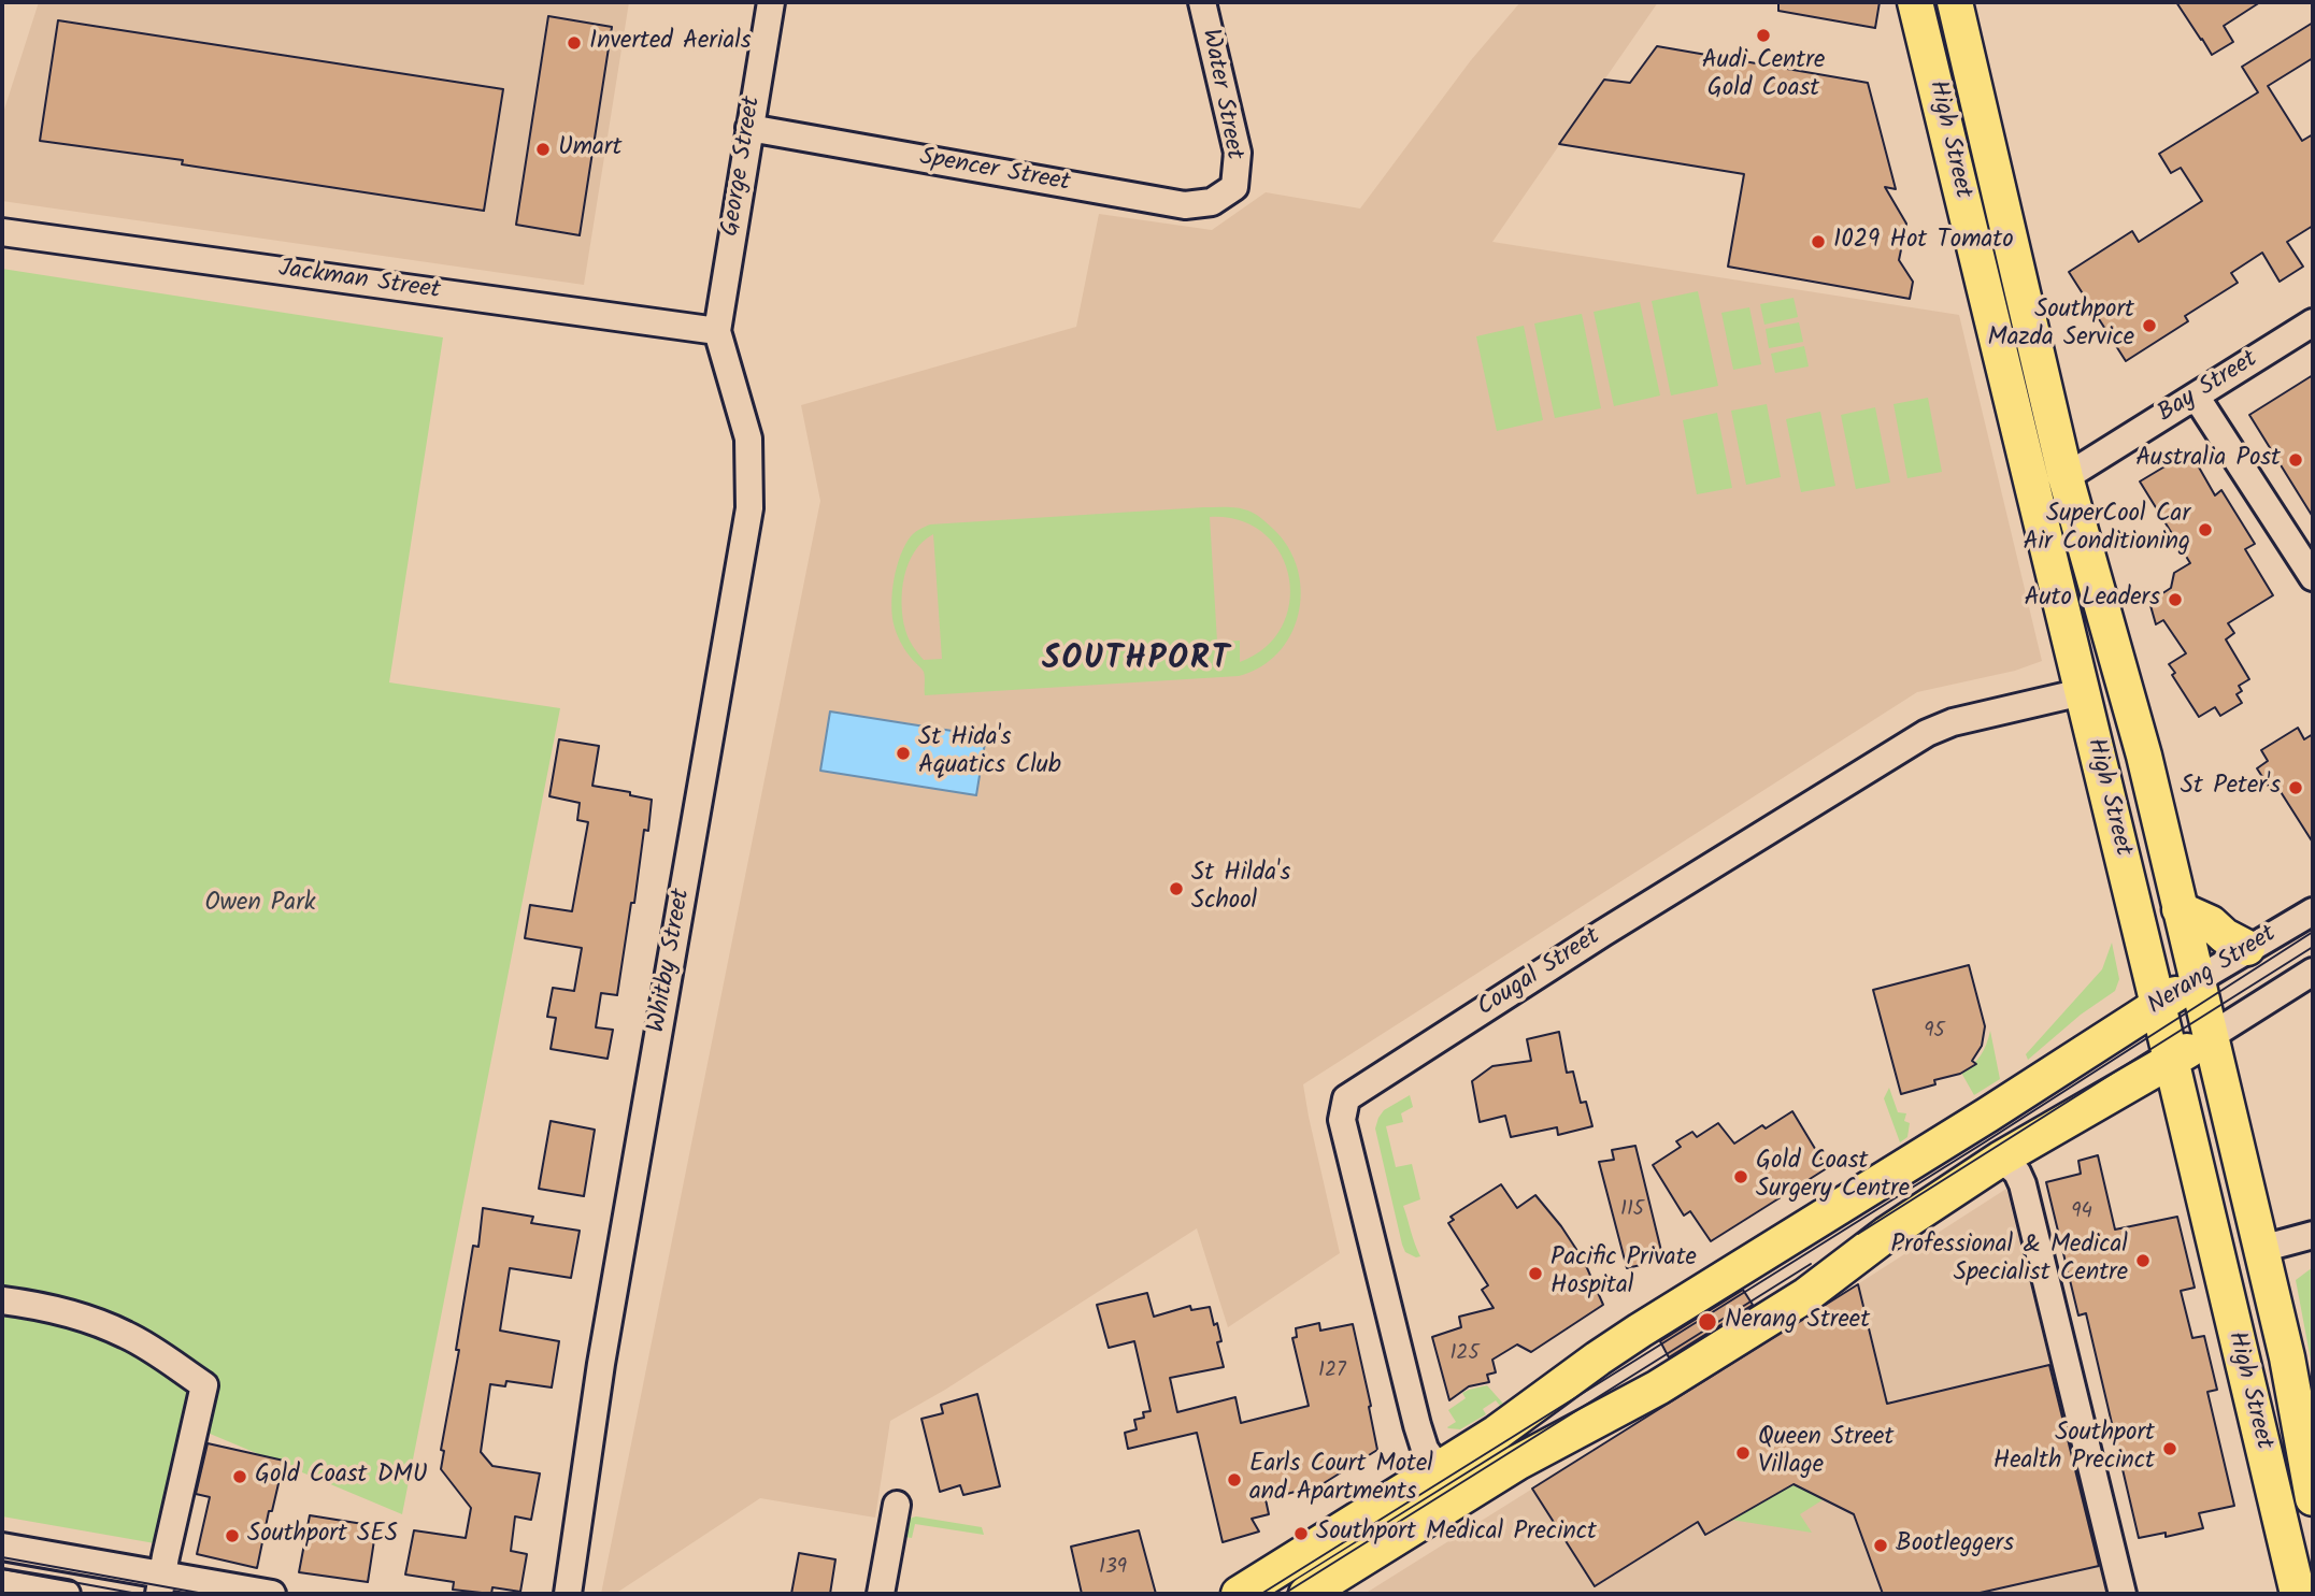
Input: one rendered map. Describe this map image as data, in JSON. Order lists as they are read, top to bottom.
{
  "streets": {
    "main road": ["High Street", "Nerang Street"],
    "street": [
      "Water Street",
      "George Street",
      "Spencer Street",
      "Jackman Street",
      "Bay Street",
      "Whitby Street",
      "Cougal Street"
    ]
  },
  "crossings": [
    ["Water Street", "Spencer Street"],
    ["High Street", "Bay Street"],
    ["High Street", "Nerang Street"],
    ["High Street", "Cougal Street"],
    ["George Street", "Spencer Street"],
    ["George Street", "Jackman Street"],
    ["George Street", "Whitby Street"],
    ["Jackman Street", "Whitby Street"],
    ["Nerang Street", "Cougal Street"]
  ],
  "districts": ["SOUTHPORT"],
  "parks": ["Owen Park"],
  "places": [
    "Audi Centre Gold Coast",
    "Inverted Aerials",
    "Umart",
    "1029 Hot Tomato",
    "Southport Mazda Service",
    "Australia Post",
    "SuperCool Car Air Conditioning",
    "Auto Leaders",
    "St Hida's Aquatics Club",
    "St Peter's",
    "St Hilda's School",
    "Gold Coast Surgery Centre",
    "Professional & Medical Specialist Centre",
    "Pacific Private Hospital",
    "Nerang Street",
    "Southport Health Precinct",
    "Queen Street Village",
    "Gold Coast DMU",
    "Earls Court Motel and Apartments",
    "Southport Medical Precinct",
    "Southport SES",
    "Bootleggers"
  ],
  "house_numbers": [
    "95",
    "115",
    "94",
    "125",
    "127",
    "139"
  ]
}
